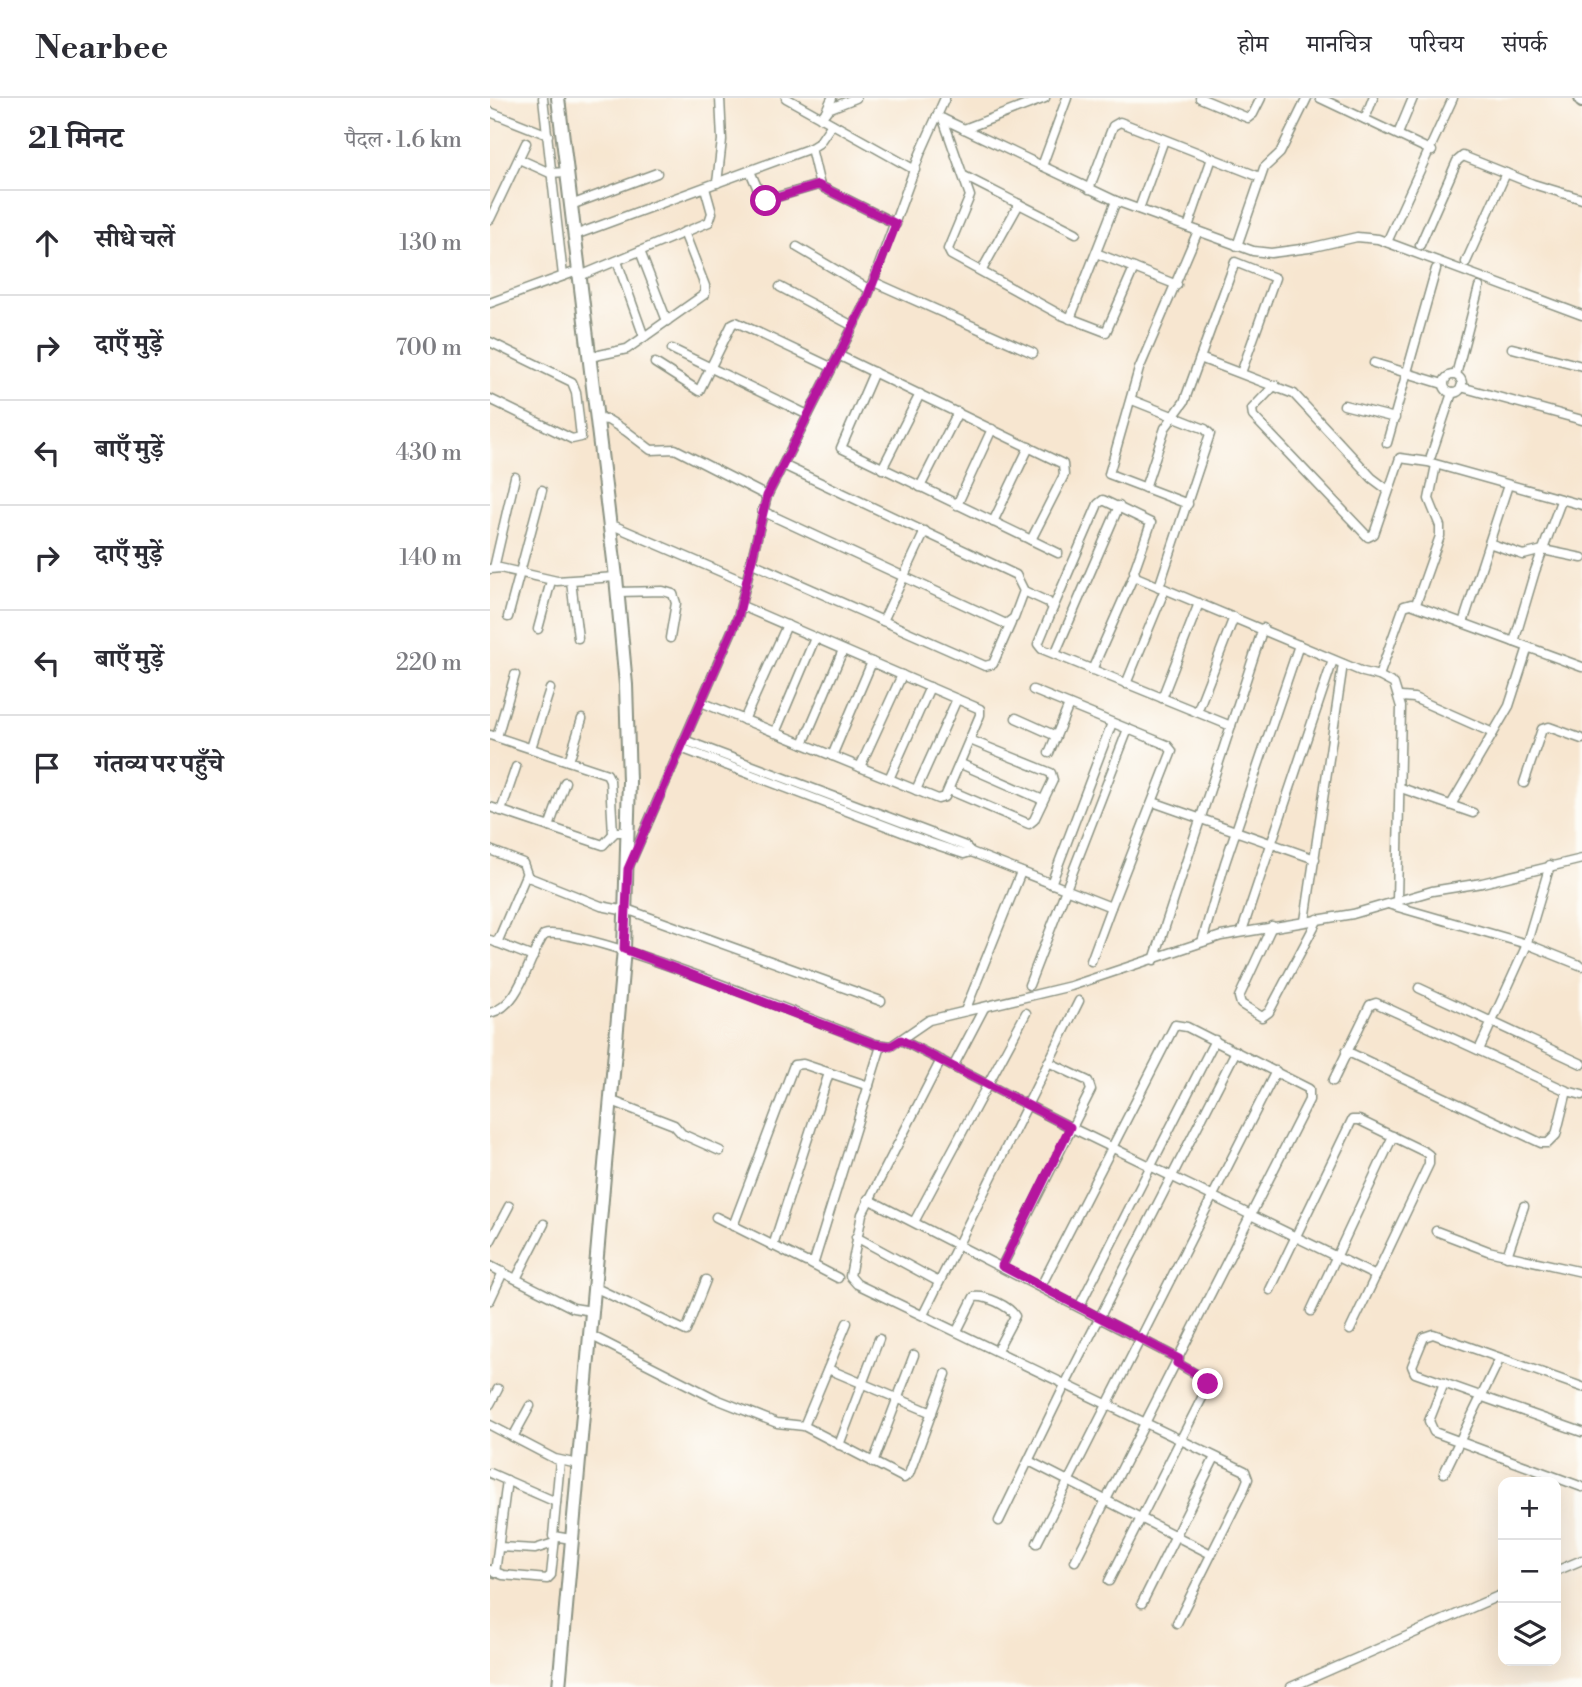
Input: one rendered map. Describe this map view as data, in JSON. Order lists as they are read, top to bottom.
{
  "page": {
    "header": "Nearbee",
    "nav": [
      "होम",
      "मानचित्र",
      "परिचय",
      "संपर्क"
    ],
    "heading": ["21 मिनट", "पैदल · 1.6 km"],
    "list": [
      ["सीधे चलें", "130 m"],
      ["दाएँ मुड़ें", "700 m"],
      ["बाएँ मुड़ें", "430 m"],
      ["दाएँ मुड़ें", "140 m"],
      ["बाएँ मुड़ें", "220 m"],
      "गंतव्य पर पहुँचे"
    ],
    "map_buttons": ["+", "−"]
  }
}
